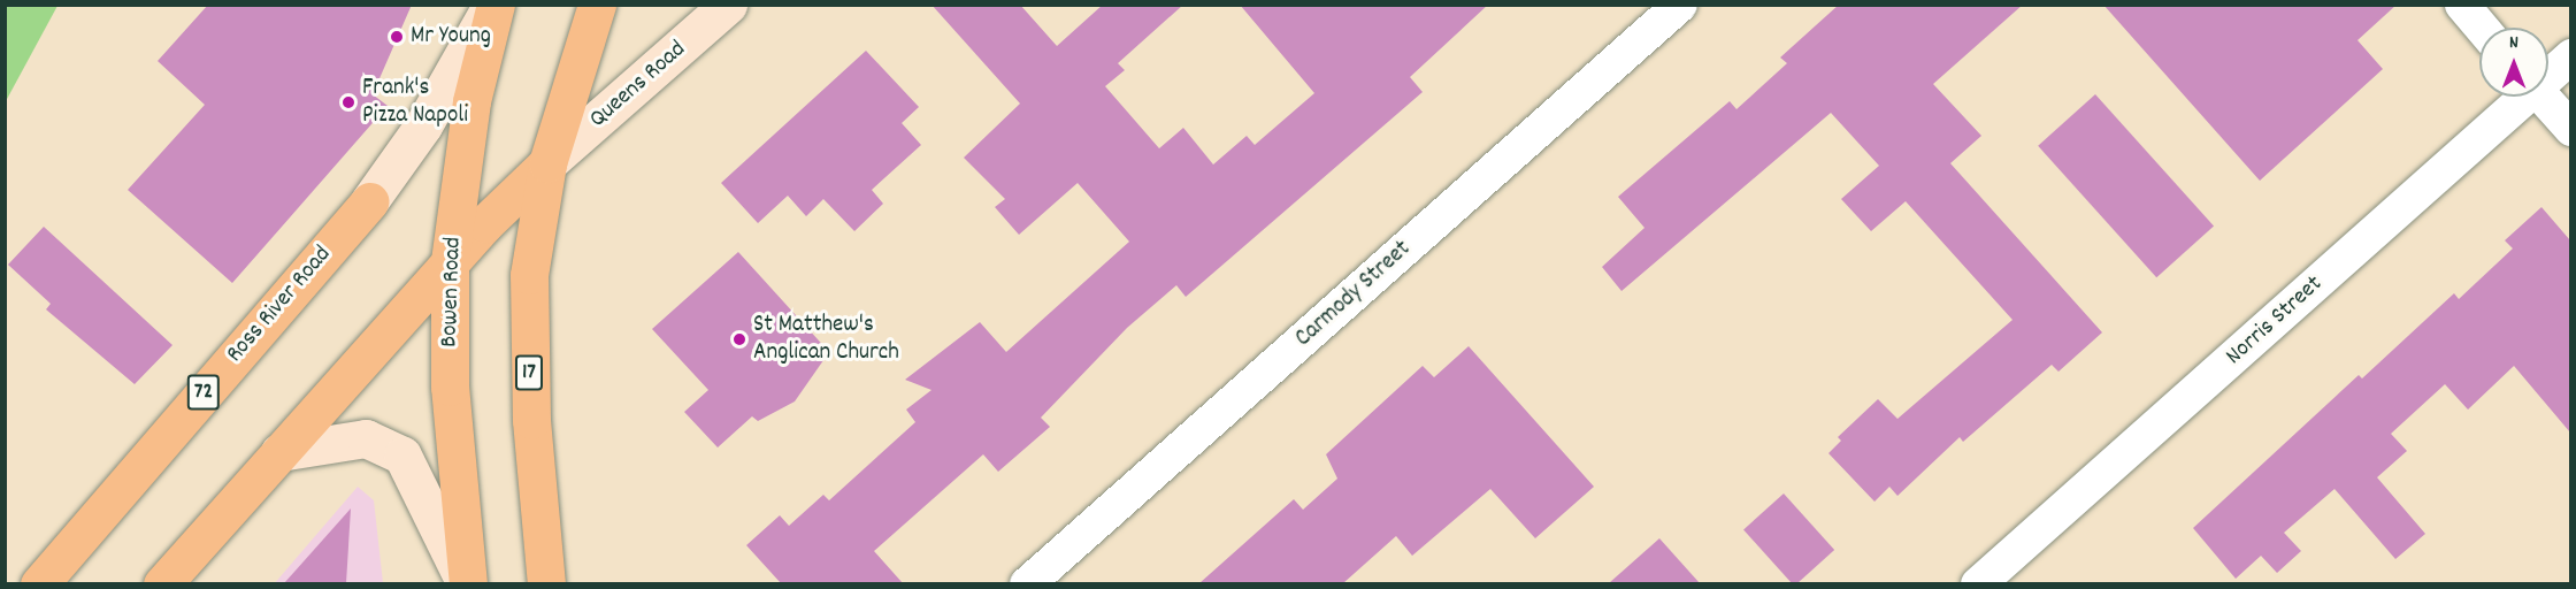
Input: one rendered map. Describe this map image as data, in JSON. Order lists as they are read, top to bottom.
{
  "streets": {
    "main road": [
      "Queens Road",
      "Bowen Road",
      "Ross River Road",
      "17",
      "72"
    ],
    "street": ["Carmody Street", "Norris Street"]
  },
  "crossings": [
    ["Queens Road", "17"],
    ["Bowen Road", "Ross River Road"]
  ],
  "places": ["Mr Young", "Frank's Pizza Napoli", "St Matthew's Anglican Church"],
  "north": "top"
}
